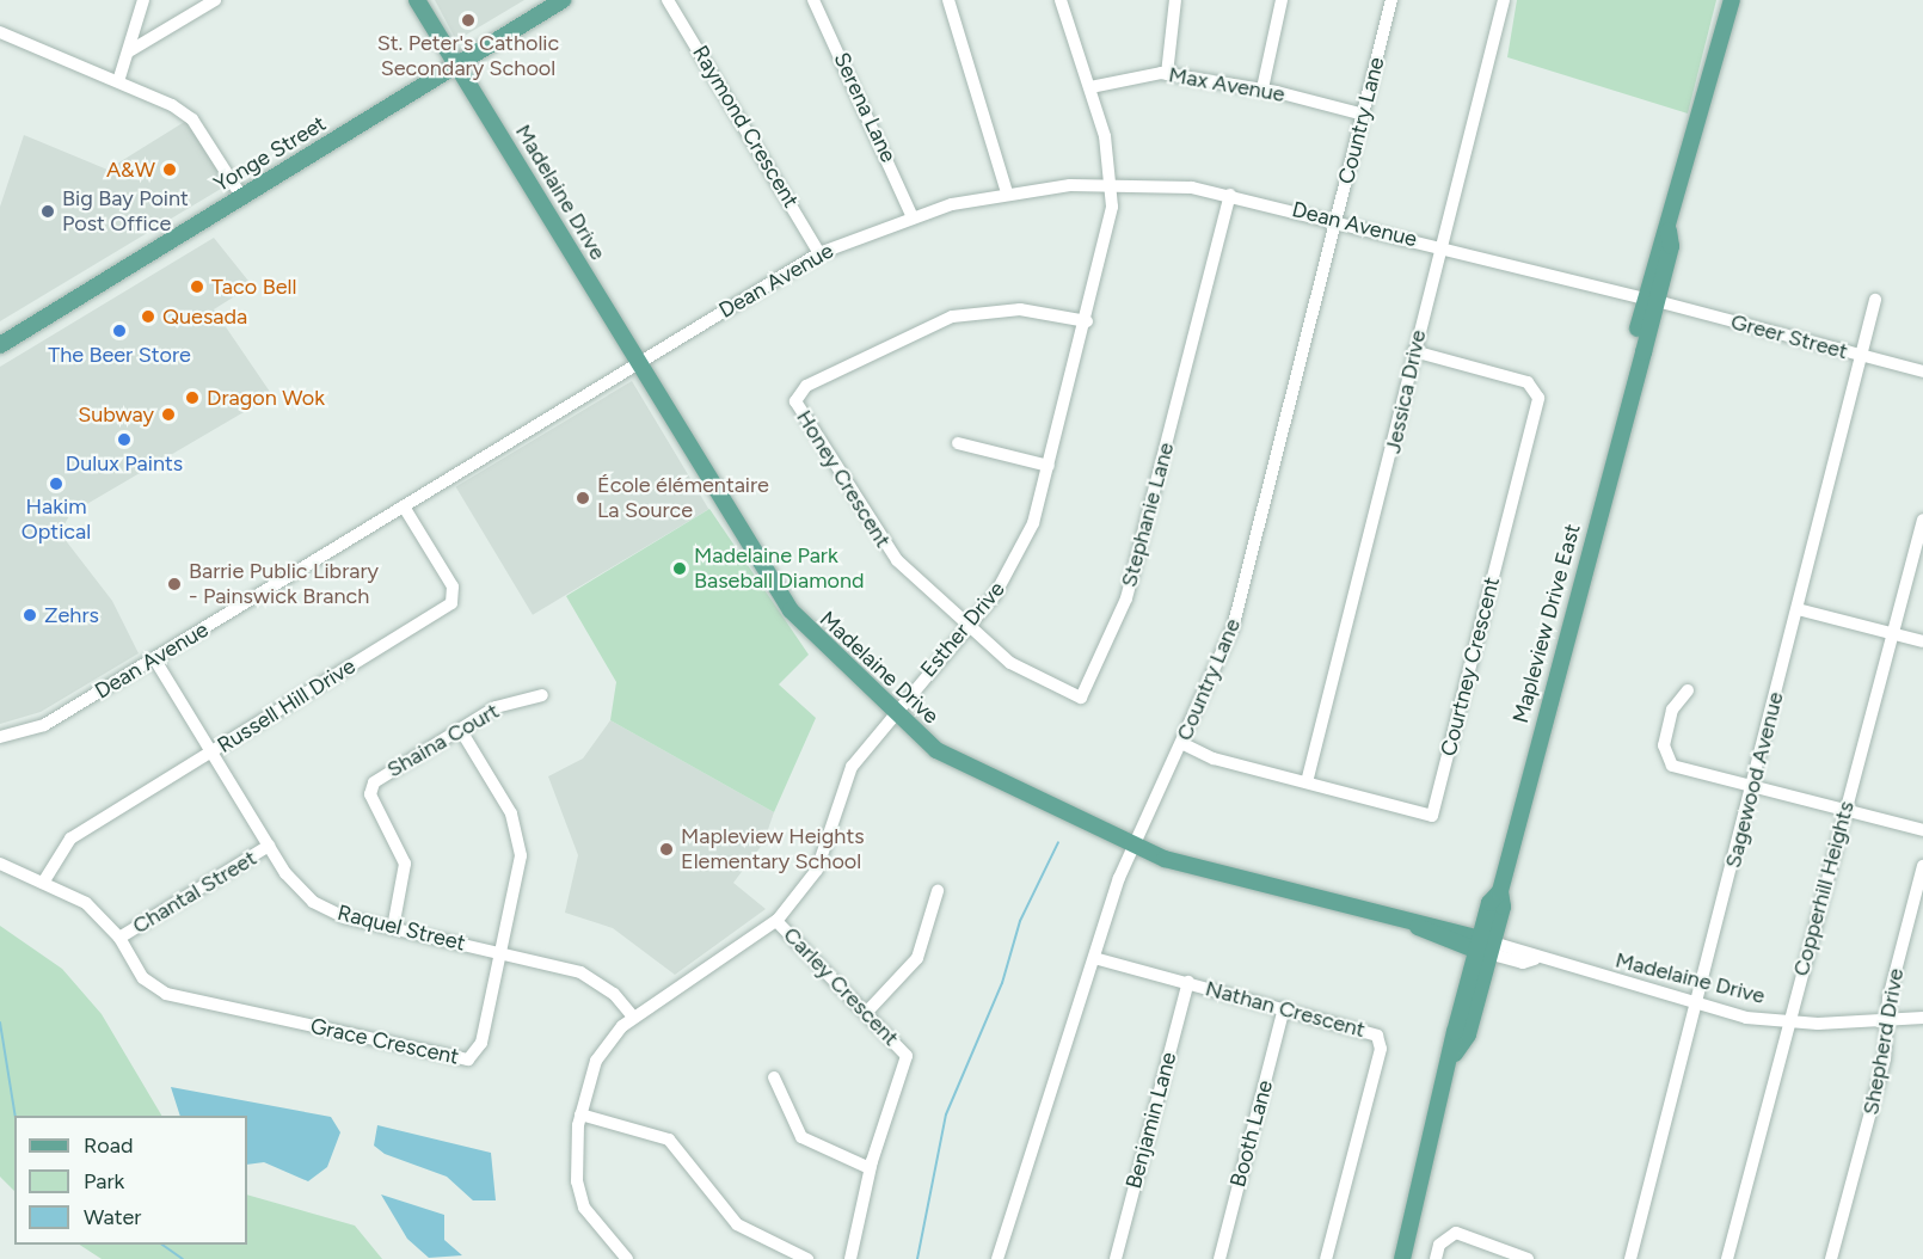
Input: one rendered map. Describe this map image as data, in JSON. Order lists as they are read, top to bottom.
{
  "streets": {
    "main road": ["Yonge Street", "Madelaine Drive", "Mapleview Drive East"],
    "street": [
      "Max Avenue",
      "Serena Lane",
      "Country Lane",
      "Raymond Crescent",
      "Dean Avenue",
      "Greer Street",
      "Jessica Drive",
      "Honey Crescent",
      "Stephanie Lane",
      "Esther Drive",
      "Courtney Crescent",
      "Russell Hill Drive",
      "Shaina Court",
      "Sagewood Avenue",
      "Copperhill Heights",
      "Chantal Street",
      "Raquel Street",
      "Carley Crescent",
      "Nathan Crescent",
      "Grace Crescent",
      "Shepherd Drive",
      "Benjamin Lane",
      "Booth Lane"
    ]
  },
  "crossings": [
    ["Max Avenue", "Country Lane"],
    ["Max Avenue", "Esther Drive"],
    ["Serena Lane", "Dean Avenue"],
    ["Country Lane", "Madelaine Drive"],
    ["Country Lane", "Dean Avenue"],
    ["Country Lane", "Courtney Crescent"],
    ["Country Lane", "Nathan Crescent"],
    ["Raymond Crescent", "Dean Avenue"],
    ["Yonge Street", "Madelaine Drive"],
    ["Madelaine Drive", "Dean Avenue"],
    ["Madelaine Drive", "Mapleview Drive East"],
    ["Madelaine Drive", "Esther Drive"],
    ["Madelaine Drive", "Sagewood Avenue"],
    ["Madelaine Drive", "Copperhill Heights"],
    ["Madelaine Drive", "Shepherd Drive"],
    ["Dean Avenue", "Greer Street"],
    ["Dean Avenue", "Jessica Drive"],
    ["Dean Avenue", "Stephanie Lane"],
    ["Dean Avenue", "Mapleview Drive East"],
    ["Dean Avenue", "Esther Drive"],
    ["Dean Avenue", "Russell Hill Drive"],
    ["Dean Avenue", "Raquel Street"],
    ["Greer Street", "Mapleview Drive East"],
    ["Greer Street", "Sagewood Avenue"],
    ["Jessica Drive", "Courtney Crescent"],
    ["Honey Crescent", "Stephanie Lane"],
    ["Honey Crescent", "Esther Drive"],
    ["Stephanie Lane", "Esther Drive"],
    ["Esther Drive", "Raquel Street"],
    ["Esther Drive", "Carley Crescent"],
    ["Russell Hill Drive", "Raquel Street"],
    ["Russell Hill Drive", "Grace Crescent"],
    ["Shaina Court", "Raquel Street"],
    ["Shaina Court", "Grace Crescent"],
    ["Chantal Street", "Raquel Street"],
    ["Chantal Street", "Grace Crescent"],
    ["Raquel Street", "Grace Crescent"],
    ["Nathan Crescent", "Benjamin Lane"],
    ["Nathan Crescent", "Booth Lane"]
  ],
  "places": [
    "St. Peter's Catholic Secondary School",
    "A&W",
    "Big Bay Point Post Office",
    "Taco Bell",
    "Quesada",
    "The Beer Store",
    "Dragon Wok",
    "Subway",
    "Dulux Paints",
    "Hakim Optical",
    "École élémentaire La Source",
    "Madelaine Park Baseball Diamond",
    "Barrie Public Library - Painswick Branch",
    "Zehrs",
    "Mapleview Heights Elementary School"
  ],
  "legend": ["Road", "Park", "Water"]
}
